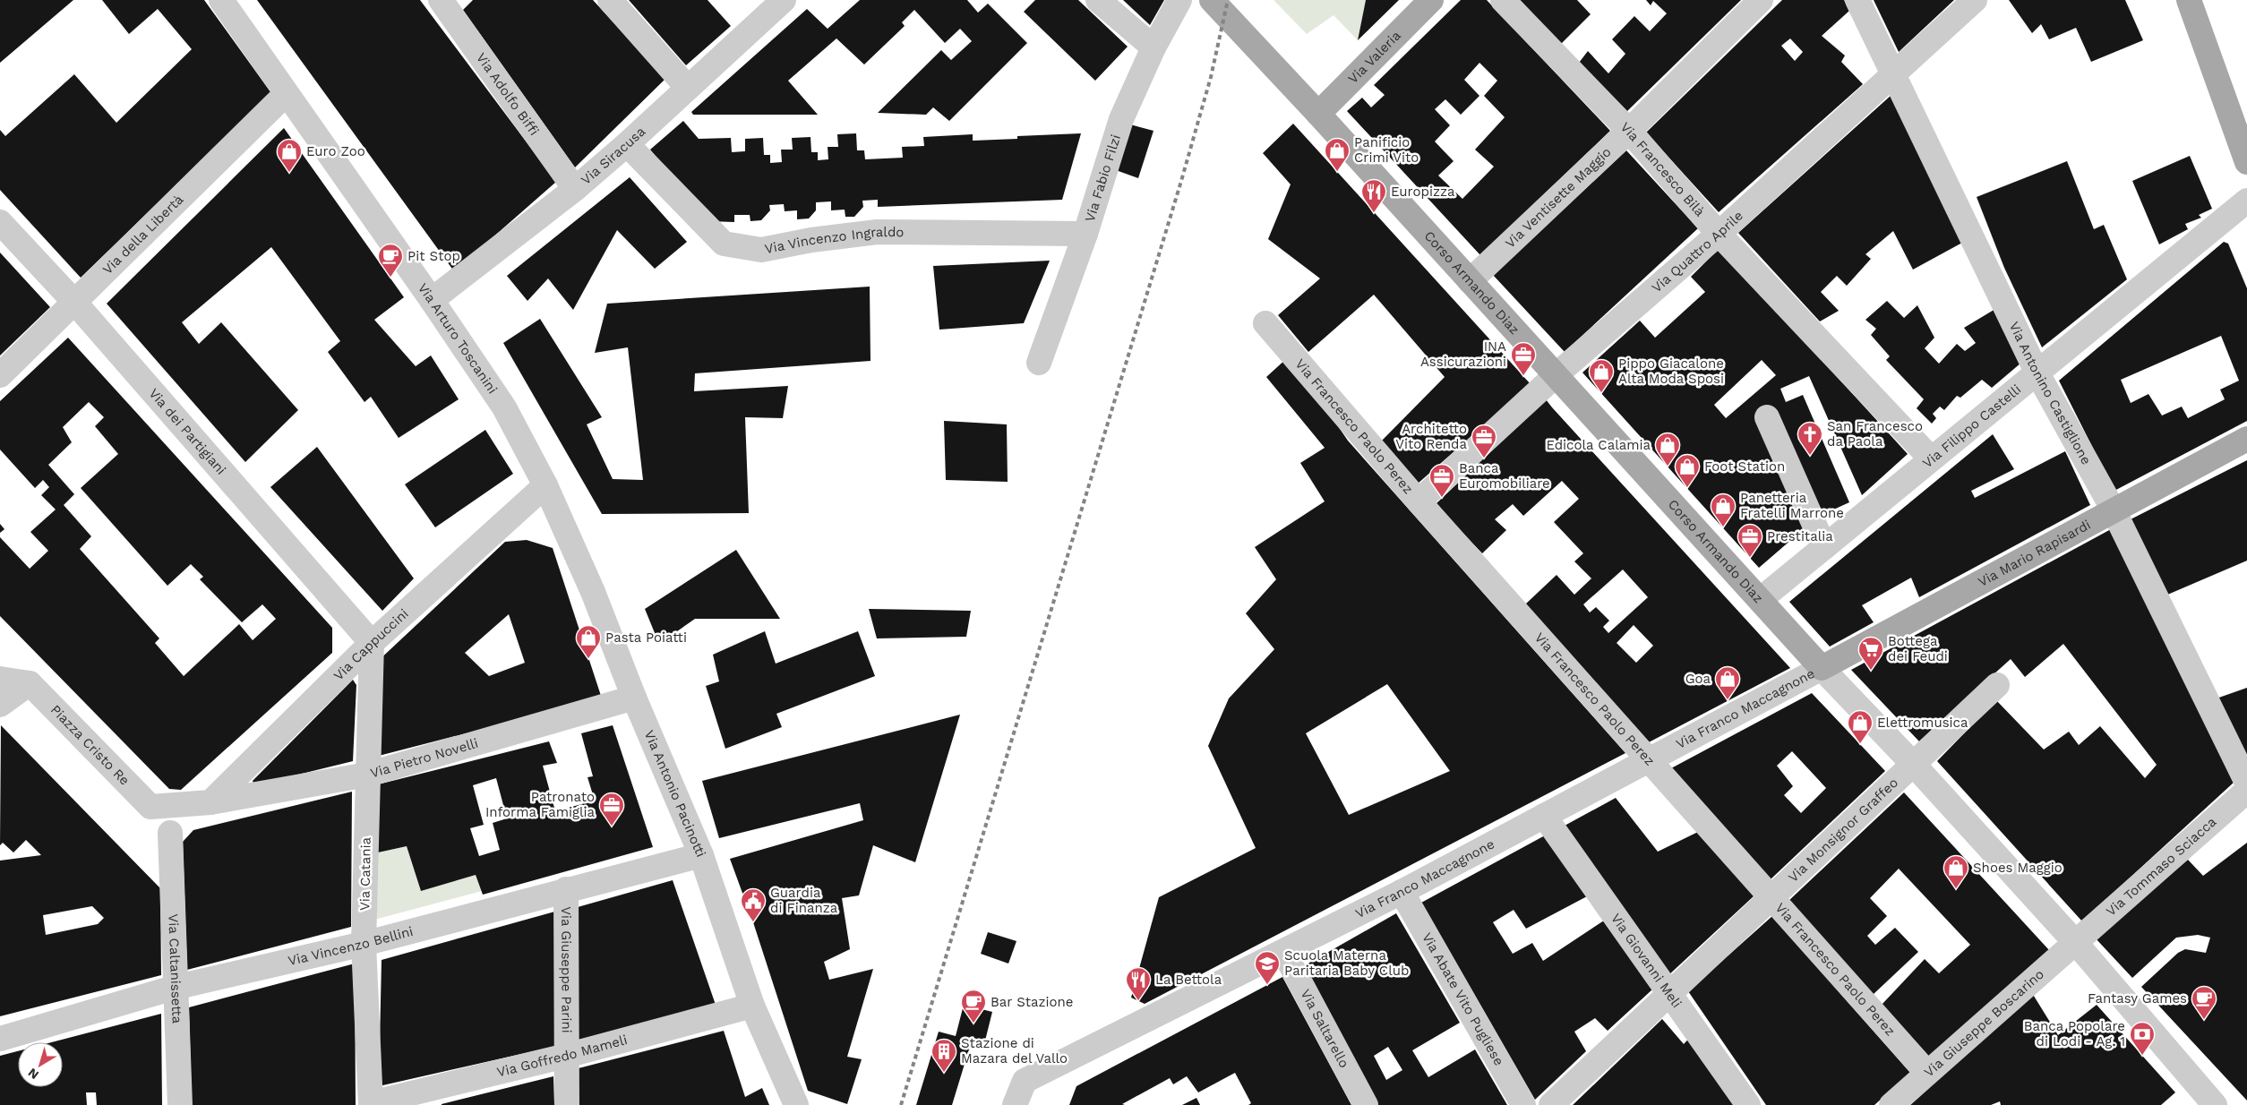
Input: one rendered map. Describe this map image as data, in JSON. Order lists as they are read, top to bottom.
{
  "streets": {
    "main road": ["Via Valeria", "Corso Armando Diaz", "Via Mario Rapisardi"],
    "street": [
      "Via Adolfo Biffi",
      "Via Siracusa",
      "Via Francesco Bilà",
      "Via Fabio Filzi",
      "Via Ventisette Maggio",
      "Via della Libertà",
      "Via Vincenzo Ingraldo",
      "Via Quattro Aprile",
      "Via Arturo Toscanini",
      "Via Antonino Castiglione",
      "Via Filippo Castelli",
      "Via Francesco Paolo Perez",
      "Via dei Partigiani",
      "Via Cappuccini",
      "Via Franco Maccagnone",
      "Piazza Cristo Re",
      "Via Pietro Novelli",
      "Via Antonio Pacinotti",
      "Via Monsignor Graffeo",
      "Via Tommaso Sciacca",
      "Via Catania",
      "Via Vincenzo Bellini",
      "Via Giovanni Meli",
      "Via Caltanissetta",
      "Via Giuseppe Parini",
      "Via Abate Vito Pugliese",
      "Via Giuseppe Boscarino",
      "Via Saltarello",
      "Via Goffredo Mameli"
    ]
  },
  "crossings": [
    ["Via Valeria", "Corso Armando Diaz"],
    ["Via Adolfo Biffi", "Via Siracusa"],
    ["Via Siracusa", "Via Vincenzo Ingraldo"],
    ["Via Siracusa", "Via Arturo Toscanini"],
    ["Via Francesco Bilà", "Via Ventisette Maggio"],
    ["Via Francesco Bilà", "Via Quattro Aprile"],
    ["Via Francesco Bilà", "Via Filippo Castelli"],
    ["Via Fabio Filzi", "Via Vincenzo Ingraldo"],
    ["Via Ventisette Maggio", "Corso Armando Diaz"],
    ["Via della Libertà", "Via Arturo Toscanini"],
    ["Via della Libertà", "Via dei Partigiani"],
    ["Via Quattro Aprile", "Corso Armando Diaz"],
    ["Via Quattro Aprile", "Via Antonino Castiglione"],
    ["Via Quattro Aprile", "Via Francesco Paolo Perez"],
    ["Corso Armando Diaz", "Via Filippo Castelli"],
    ["Corso Armando Diaz", "Via Mario Rapisardi"],
    ["Corso Armando Diaz", "Via Franco Maccagnone"],
    ["Corso Armando Diaz", "Via Monsignor Graffeo"],
    ["Corso Armando Diaz", "Via Tommaso Sciacca"],
    ["Corso Armando Diaz", "Via Giuseppe Boscarino"],
    ["Via Arturo Toscanini", "Via Cappuccini"],
    ["Via Arturo Toscanini", "Via Antonio Pacinotti"],
    ["Via Antonino Castiglione", "Via Filippo Castelli"],
    ["Via Antonino Castiglione", "Via Mario Rapisardi"],
    ["Via Francesco Paolo Perez", "Via Franco Maccagnone"],
    ["Via Francesco Paolo Perez", "Via Monsignor Graffeo"],
    ["Via Francesco Paolo Perez", "Via Giuseppe Boscarino"],
    ["Via dei Partigiani", "Via Cappuccini"],
    ["Via dei Partigiani", "Via Catania"],
    ["Via Mario Rapisardi", "Via Franco Maccagnone"],
    ["Via Cappuccini", "Via Pietro Novelli"],
    ["Via Cappuccini", "Via Antonio Pacinotti"],
    ["Via Cappuccini", "Via Catania"],
    ["Via Franco Maccagnone", "Via Giovanni Meli"],
    ["Via Franco Maccagnone", "Via Abate Vito Pugliese"],
    ["Via Franco Maccagnone", "Via Saltarello"],
    ["Piazza Cristo Re", "Via Caltanissetta"],
    ["Via Pietro Novelli", "Via Antonio Pacinotti"],
    ["Via Pietro Novelli", "Via Catania"],
    ["Via Antonio Pacinotti", "Via Vincenzo Bellini"],
    ["Via Antonio Pacinotti", "Via Goffredo Mameli"],
    ["Via Monsignor Graffeo", "Via Giovanni Meli"],
    ["Via Tommaso Sciacca", "Via Giuseppe Boscarino"],
    ["Via Catania", "Via Vincenzo Bellini"],
    ["Via Catania", "Via Goffredo Mameli"],
    ["Via Vincenzo Bellini", "Via Caltanissetta"],
    ["Via Vincenzo Bellini", "Via Giuseppe Parini"],
    ["Via Giuseppe Parini", "Via Goffredo Mameli"]
  ],
  "places": {
    "shop": [
      "Panificio Crimi Vito",
      "Euro Zoo",
      "Pippo Giacalone Alta Moda Sposi",
      "Edicola Calamia",
      "Foot Station",
      "Panetteria Fratelli Marrone",
      "Pasta Poiatti",
      "Goa",
      "Elettromusica",
      "Shoes Maggio"
    ],
    "restaurant": ["Europizza", "La Bettola"],
    "cafe": ["Pit Stop", "Fantasy Games", "Bar Stazione"],
    "office": [
      "INA Assicurazioni",
      "Architetto Vito Renda",
      "Banca Euromobiliare",
      "Prestitalia",
      "Patronato Informa Famiglia"
    ],
    "church": ["San Francesco da Paola"],
    "supermarket": ["Bottega dei Feudi"],
    "public building": ["Guardia di Finanza"],
    "school or university": ["Scuola Materna Paritaria Baby Club"],
    "bank": ["Banca Popolare di Lodi - Ag. 1"],
    "building": ["Stazione di Mazara del Vallo"]
  },
  "north": "bottom left"
}
